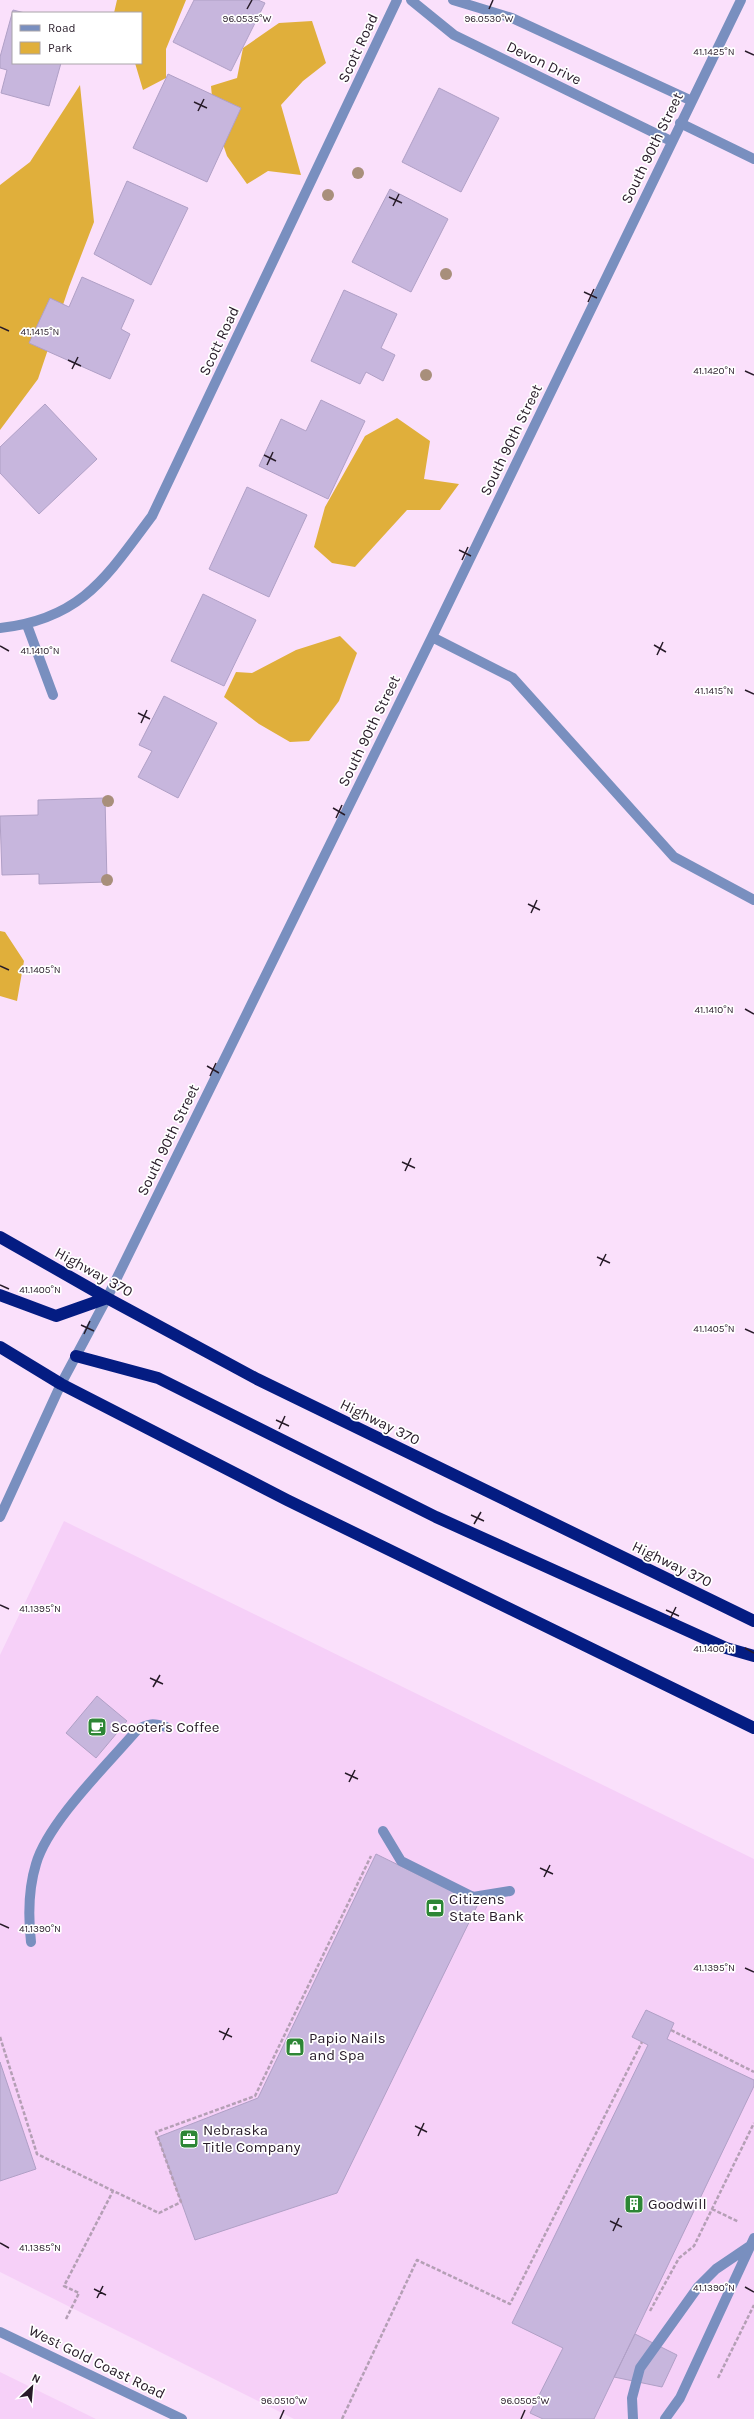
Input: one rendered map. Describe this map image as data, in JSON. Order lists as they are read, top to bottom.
{
  "streets": {
    "highway": ["Highway 370"],
    "street": [
      "Scott Road",
      "Devon Drive",
      "South 90th Street",
      "West Gold Coast Road"
    ]
  },
  "crossings": [
    ["Devon Drive", "South 90th Street"],
    ["South 90th Street", "Highway 370"]
  ],
  "places": {
    "cafe": ["Scooter's Coffee"],
    "bank": ["Citizens State Bank"],
    "shop": ["Papio Nails and Spa"],
    "office": ["Nebraska Title Company"],
    "building": ["Goodwill"]
  },
  "legend": ["Road", "Park"],
  "north": "top right",
  "coordinates": [
    "96.0535°W",
    "96.0530°W",
    "41.1425°N",
    "41.1415°N",
    "41.1420°N",
    "41.1410°N",
    "41.1405°N",
    "41.1400°N",
    "41.1395°N",
    "41.1390°N",
    "41.1385°N",
    "96.0510°W",
    "96.0505°W"
  ]
}
